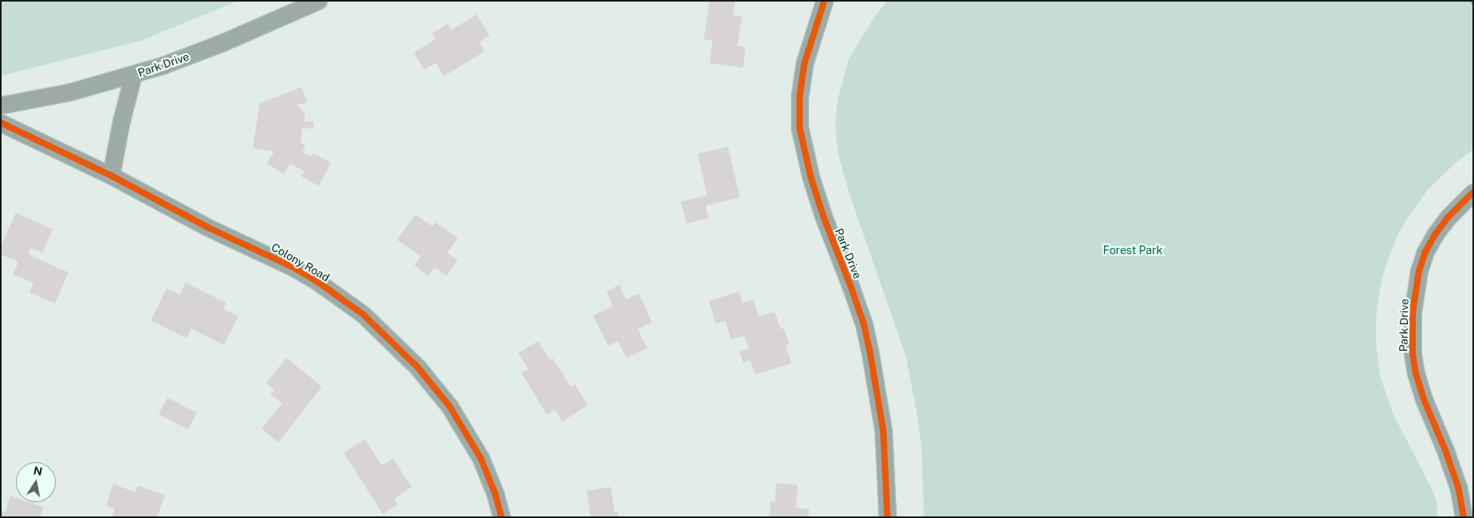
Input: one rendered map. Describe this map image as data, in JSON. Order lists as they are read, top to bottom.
{
  "streets": {
    "street": ["Park Drive", "Colony Road"]
  },
  "parks": ["Forest Park"],
  "north": "top"
}
